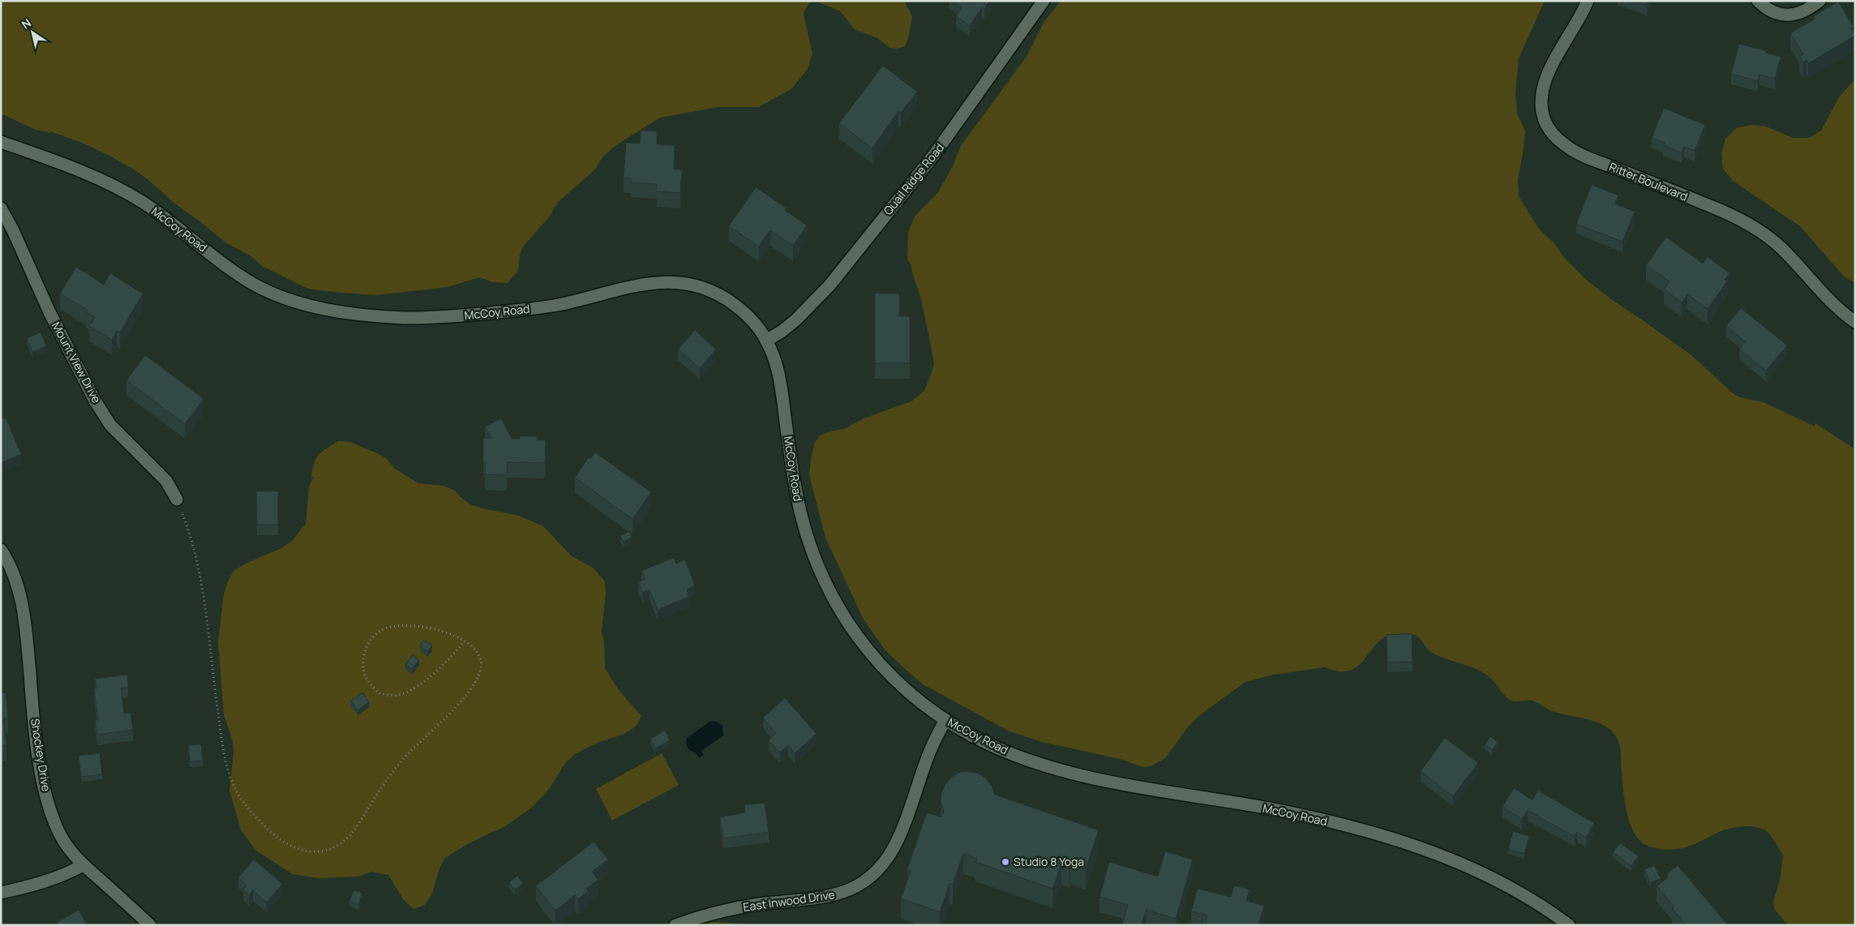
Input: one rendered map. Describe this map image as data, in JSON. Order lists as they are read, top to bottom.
{
  "streets": {
    "street": [
      "Quail Ridge Road",
      "Ritter Boulevard",
      "McCoy Road",
      "Mount View Drive",
      "Shockey Drive",
      "East Inwood Drive"
    ]
  },
  "crossings": [
    ["Quail Ridge Road", "McCoy Road"],
    ["McCoy Road", "East Inwood Drive"]
  ],
  "places": ["Studio 8 Yoga"],
  "north": "top left"
}
